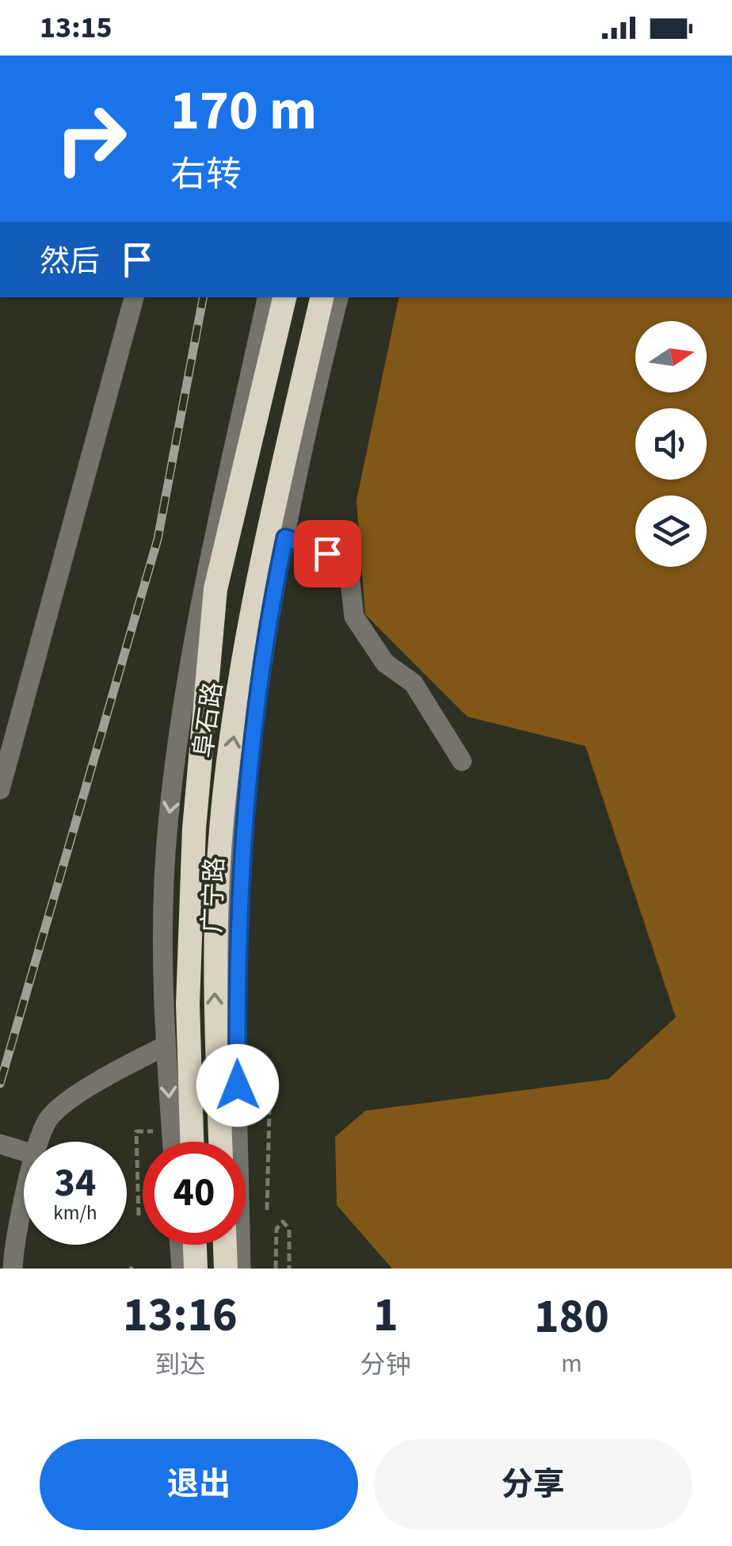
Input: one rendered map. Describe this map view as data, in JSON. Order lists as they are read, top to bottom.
{
  "streets": {
    "highway": ["阜石路"],
    "street": ["广宁路"]
  },
  "north": "right",
  "page": {
    "status": "13:15",
    "turn": ["170 m", "右转"],
    "then": "然后",
    "speed": "34 km/h",
    "limit": "40",
    "eta": [
      "13:16",
      "到达",
      "1",
      "分钟",
      "180",
      "m"
    ],
    "buttons": ["退出", "分享"]
  }
}
